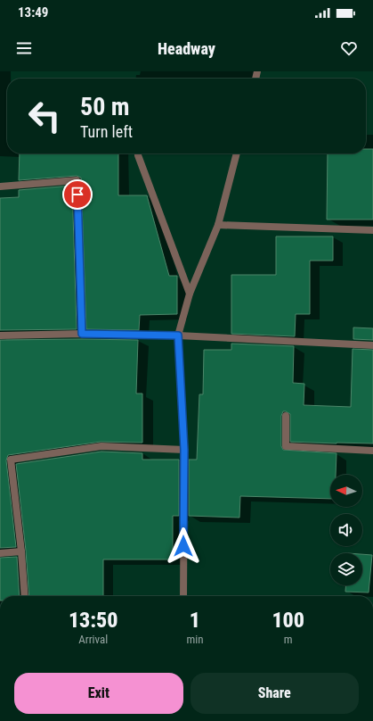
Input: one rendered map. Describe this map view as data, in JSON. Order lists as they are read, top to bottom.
{
  "north": "left",
  "page": {
    "status": "13:49",
    "header": "Headway",
    "turn": ["50 m", "Turn left"],
    "eta": [
      "13:50",
      "Arrival",
      "1",
      "min",
      "100",
      "m"
    ],
    "buttons": ["Exit", "Share"]
  }
}
